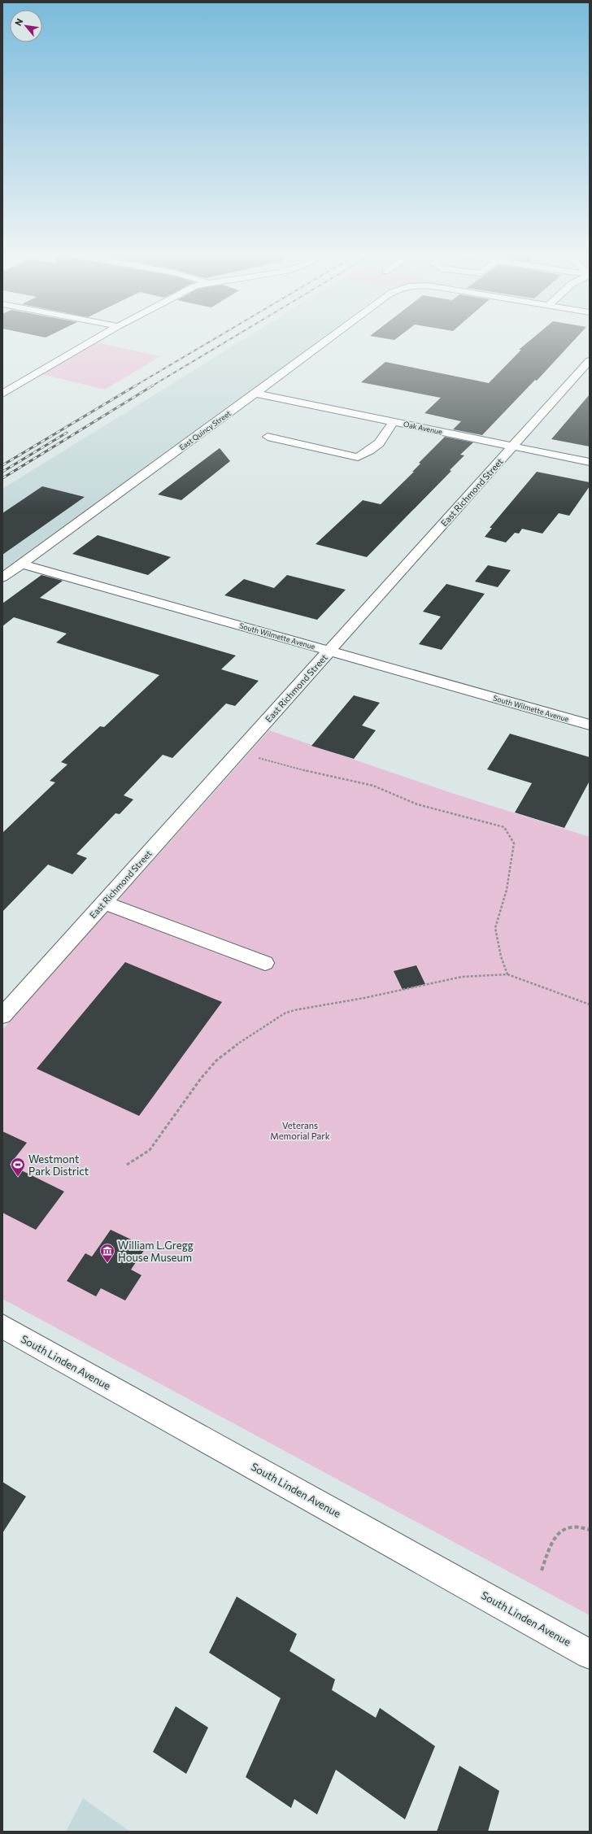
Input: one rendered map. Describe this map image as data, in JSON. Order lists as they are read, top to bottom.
{
  "streets": {
    "street": [
      "Oak Avenue",
      "East Quincy Street",
      "East Richmond Street",
      "South Wilmette Avenue",
      "South Linden Avenue"
    ]
  },
  "crossings": [
    ["Oak Avenue", "East Quincy Street"],
    ["Oak Avenue", "East Richmond Street"],
    ["East Quincy Street", "South Wilmette Avenue"],
    ["East Richmond Street", "South Wilmette Avenue"]
  ],
  "parks": ["Veterans Memorial Park"],
  "places": {
    "sports": ["Westmont Park District"],
    "museum": ["William L.Gregg House Museum"]
  },
  "north": "top left"
}
